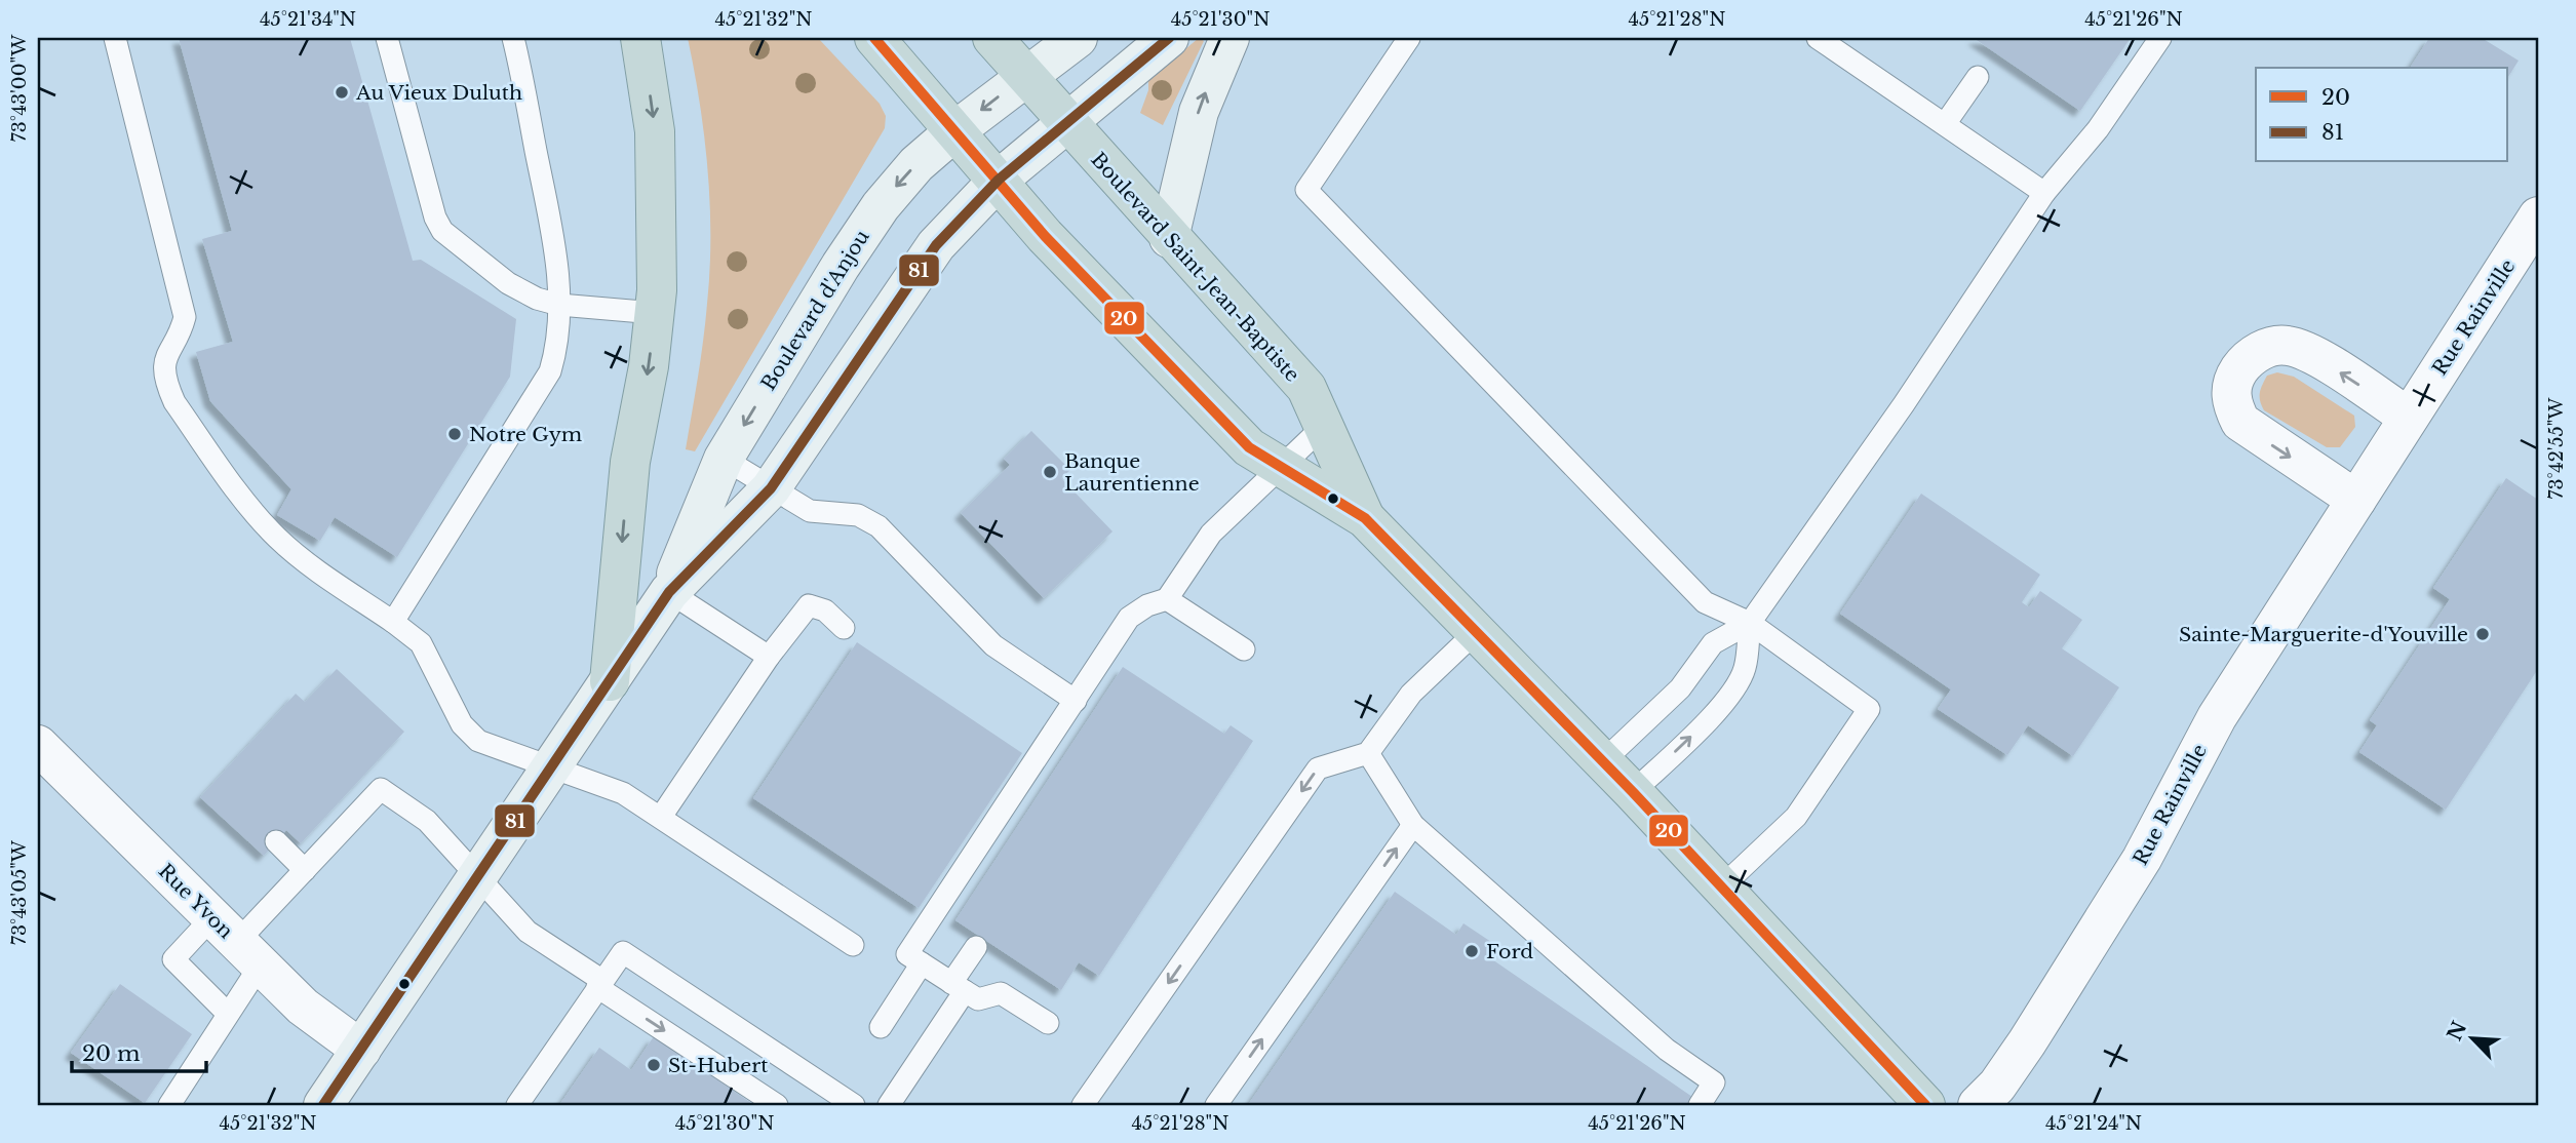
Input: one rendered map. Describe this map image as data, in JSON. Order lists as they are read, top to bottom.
{
  "streets": {
    "highway": ["Boulevard Saint-Jean-Baptiste"],
    "street": ["Boulevard d'Anjou", "Rue Rainville", "Rue Yvon"]
  },
  "crossings": [
    ["Boulevard Saint-Jean-Baptiste", "Boulevard d'Anjou"],
    ["Boulevard d'Anjou", "Rue Yvon"]
  ],
  "places": [
    "Au Vieux Duluth",
    "Notre Gym",
    "Banque Laurentienne",
    "Sainte-Marguerite-d'Youville",
    "Ford",
    "St-Hubert"
  ],
  "lines": ["transit line 20", "transit line 81"],
  "legend": ["20", "81"],
  "scale_bar": "20 m",
  "north": "top left",
  "coordinates": [
    "45°21'34\"N",
    "45°21'32\"N",
    "45°21'30\"N",
    "45°21'28\"N",
    "45°21'26\"N",
    "73°43'00\"W",
    "73°42'55\"W",
    "73°43'05\"W",
    "45°21'24\"N"
  ]
}
